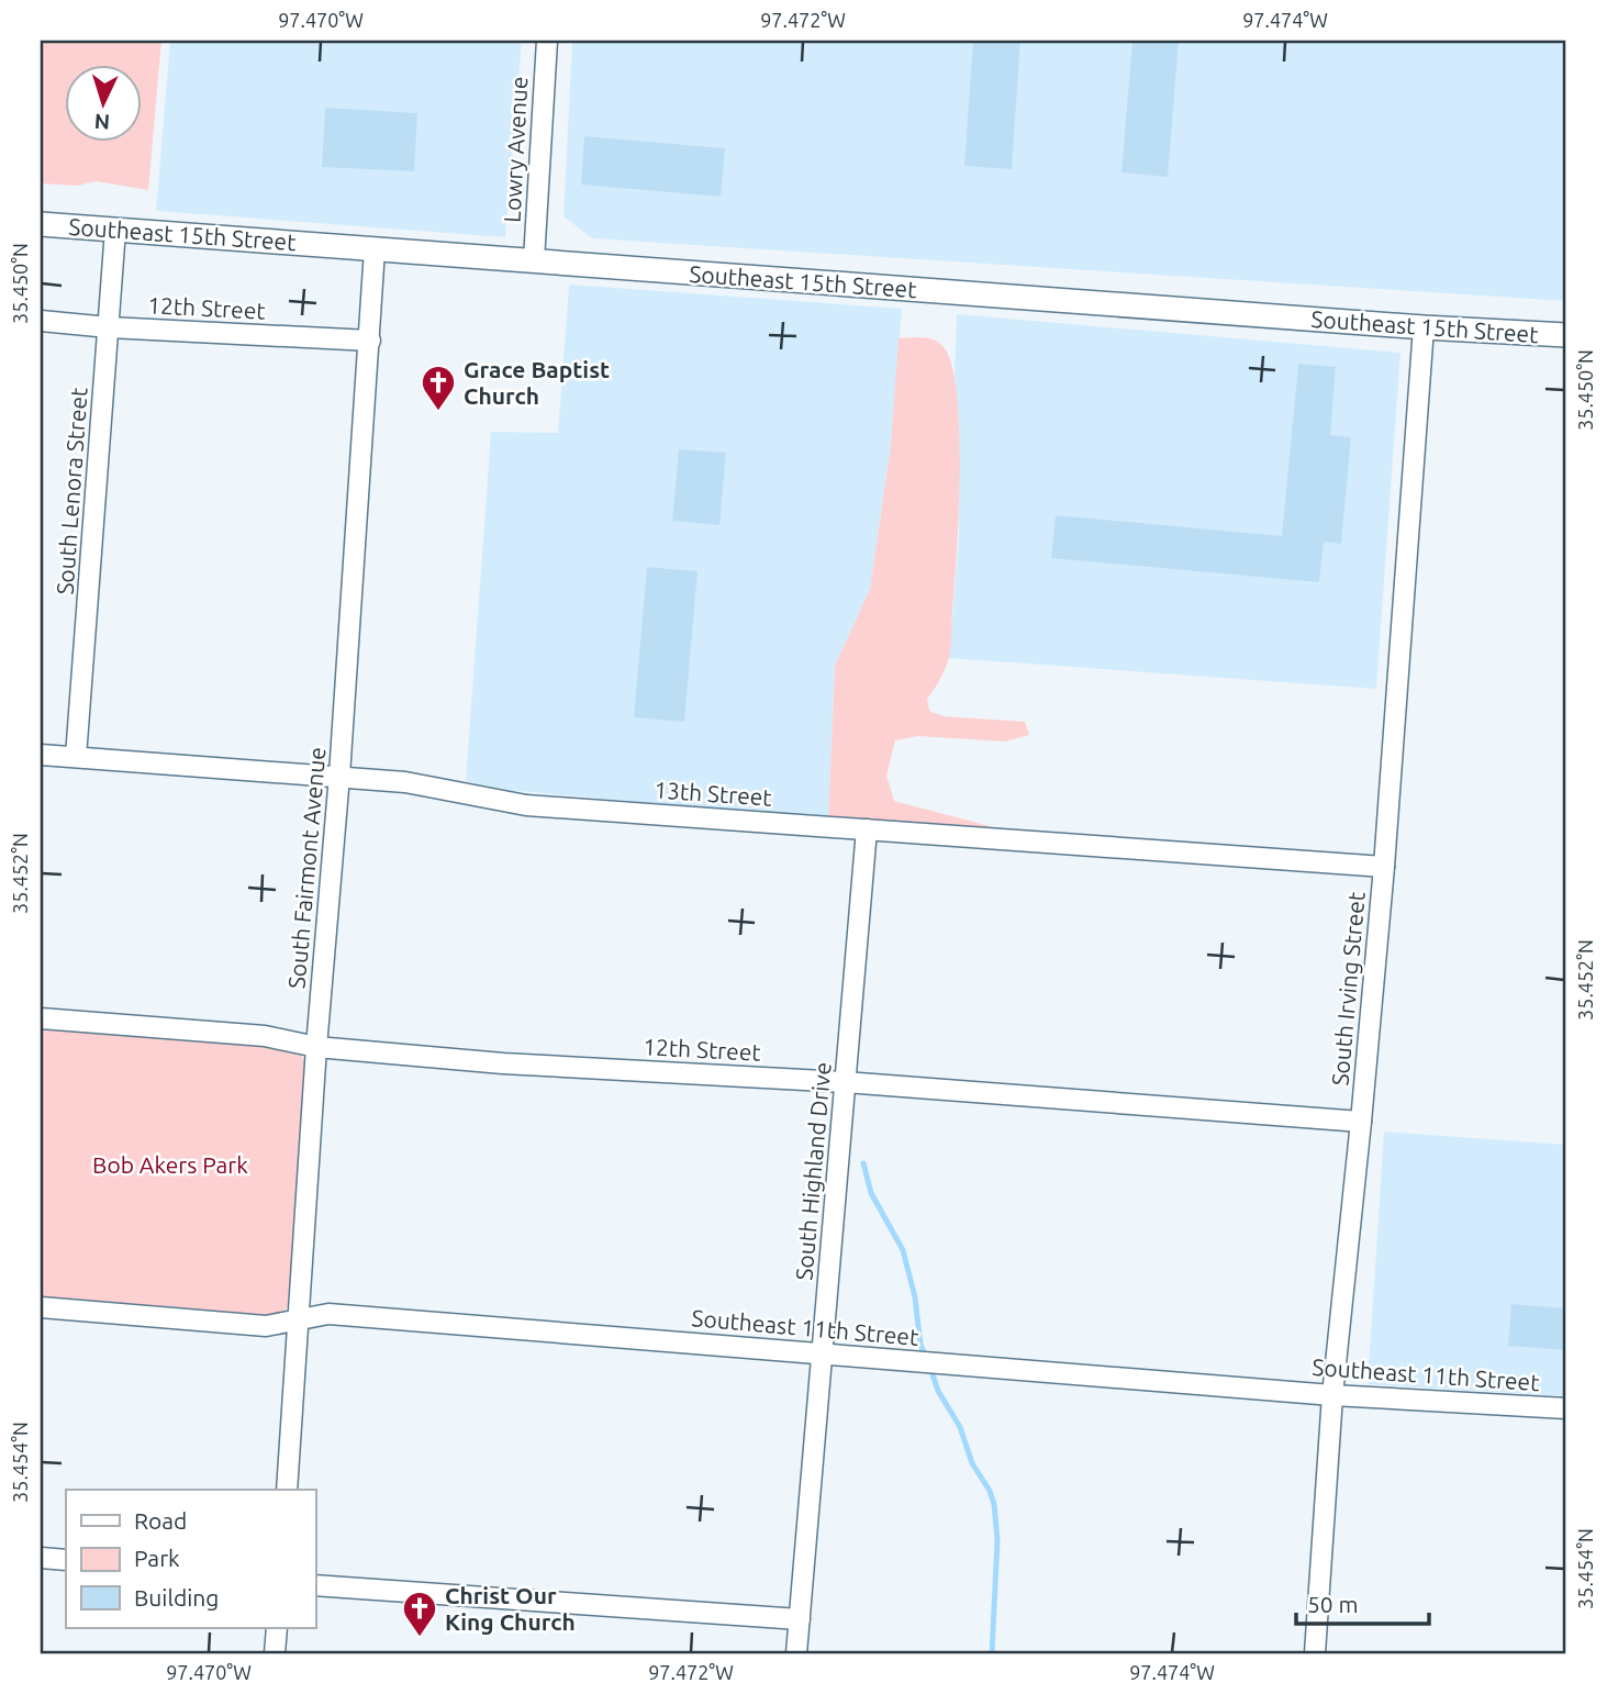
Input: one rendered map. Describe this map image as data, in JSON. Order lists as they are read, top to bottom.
{
  "streets": {
    "main road": ["Southeast 15th Street"],
    "street": [
      "Lowry Avenue",
      "12th Street",
      "South Lenora Street",
      "13th Street",
      "South Fairmont Avenue",
      "South Irving Street",
      "South Highland Drive",
      "Southeast 11th Street"
    ]
  },
  "crossings": [
    ["Lowry Avenue", "Southeast 15th Street"],
    ["Southeast 15th Street", "South Lenora Street"],
    ["Southeast 15th Street", "South Fairmont Avenue"],
    ["Southeast 15th Street", "South Irving Street"],
    ["12th Street", "South Lenora Street"],
    ["12th Street", "South Fairmont Avenue"],
    ["12th Street", "South Irving Street"],
    ["12th Street", "South Highland Drive"],
    ["South Lenora Street", "13th Street"],
    ["13th Street", "South Fairmont Avenue"],
    ["13th Street", "South Irving Street"],
    ["13th Street", "South Highland Drive"],
    ["South Fairmont Avenue", "Southeast 11th Street"],
    ["South Irving Street", "Southeast 11th Street"],
    ["South Highland Drive", "Southeast 11th Street"]
  ],
  "parks": ["Bob Akers Park"],
  "places": {
    "church": ["Grace Baptist Church", "Christ Our King Church"]
  },
  "legend": ["Road", "Park", "Building"],
  "scale_bar": "50 m",
  "north": "bottom",
  "coordinates": [
    "97.470°W",
    "97.472°W",
    "97.474°W",
    "35.450°N",
    "35.452°N",
    "35.454°N"
  ]
}
